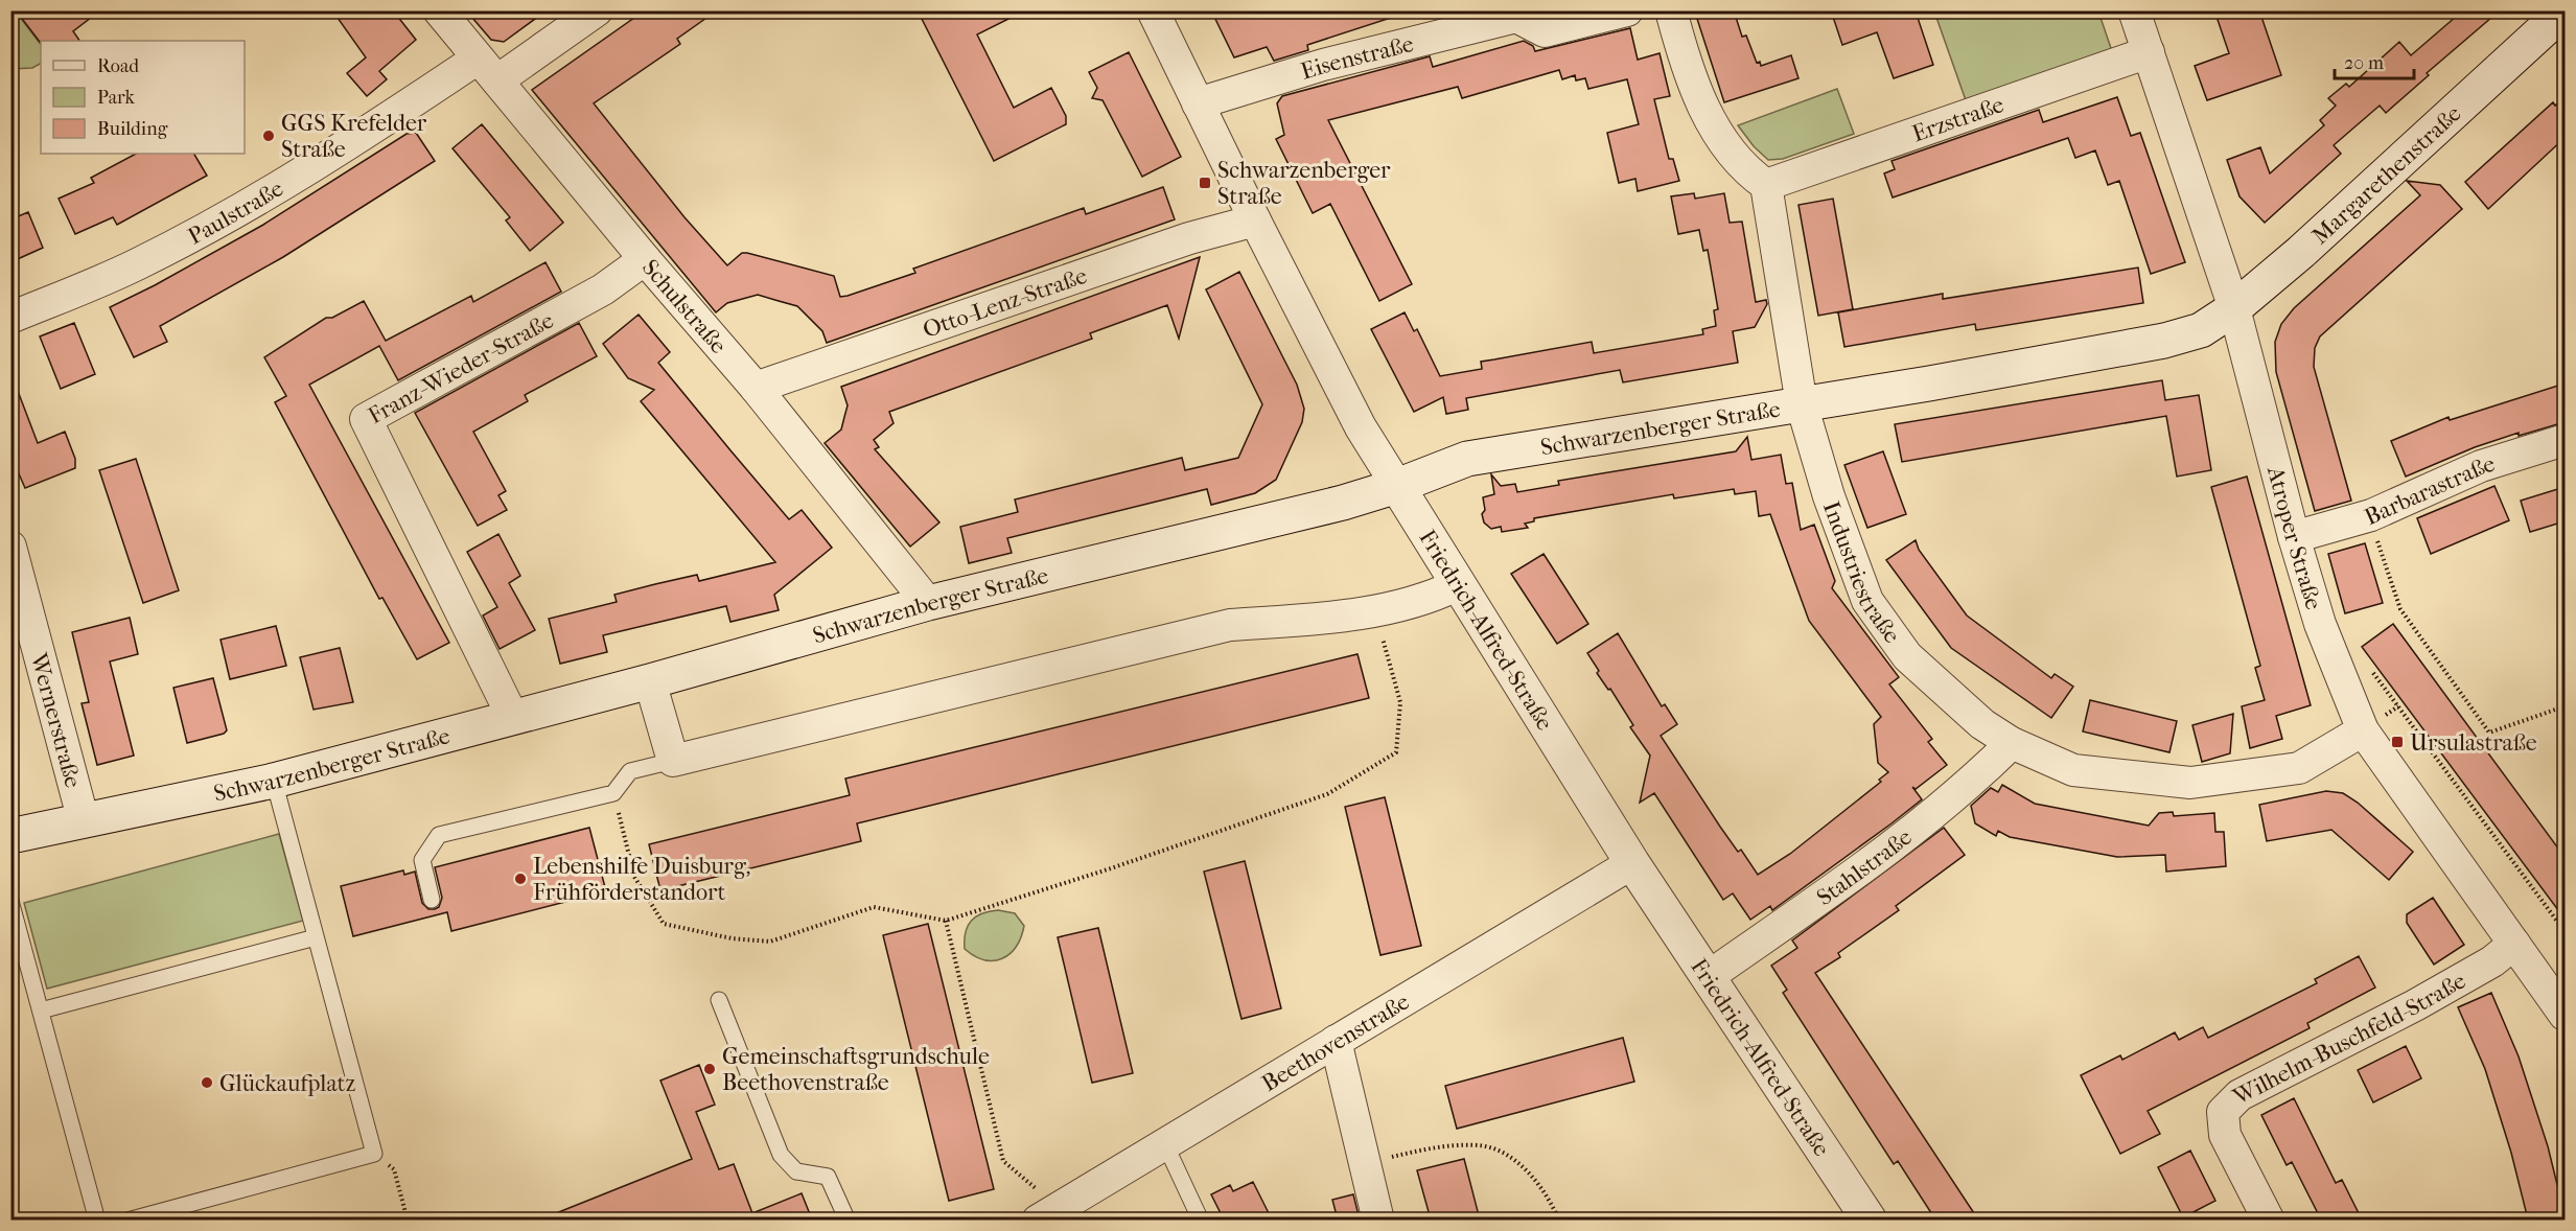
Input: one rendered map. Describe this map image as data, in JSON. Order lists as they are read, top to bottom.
{
  "streets": {
    "main road": ["Margarethenstraße", "Schwarzenberger Straße", "Friedrich-Alfred-Straße"],
    "street": [
      "Eisenstraße",
      "Erzstraße",
      "Paulstraße",
      "Otto-Lenz-Straße",
      "Schulstraße",
      "Franz-Wieder-Straße",
      "Barbarastraße",
      "Atroper Straße",
      "Industriestraße",
      "Wernerstraße",
      "Stahlstraße",
      "Wilhelm-Buschfeld-Straße",
      "Beethovenstraße"
    ]
  },
  "crossings": [
    ["Eisenstraße", "Friedrich-Alfred-Straße"],
    ["Erzstraße", "Atroper Straße"],
    ["Erzstraße", "Industriestraße"],
    ["Margarethenstraße", "Schwarzenberger Straße"],
    ["Margarethenstraße", "Atroper Straße"],
    ["Paulstraße", "Schulstraße"],
    ["Otto-Lenz-Straße", "Schulstraße"],
    ["Otto-Lenz-Straße", "Friedrich-Alfred-Straße"],
    ["Schulstraße", "Franz-Wieder-Straße"],
    ["Schulstraße", "Schwarzenberger Straße"],
    ["Franz-Wieder-Straße", "Schwarzenberger Straße"],
    ["Schwarzenberger Straße", "Atroper Straße"],
    ["Schwarzenberger Straße", "Industriestraße"],
    ["Schwarzenberger Straße", "Friedrich-Alfred-Straße"],
    ["Schwarzenberger Straße", "Wernerstraße"],
    ["Barbarastraße", "Atroper Straße"],
    ["Atroper Straße", "Industriestraße"],
    ["Atroper Straße", "Wilhelm-Buschfeld-Straße"],
    ["Industriestraße", "Stahlstraße"],
    ["Friedrich-Alfred-Straße", "Stahlstraße"],
    ["Friedrich-Alfred-Straße", "Beethovenstraße"]
  ],
  "places": {
    "other": [
      "GGS Krefelder Straße",
      "Lebenshilfe Duisburg, Frühförderstandort",
      "Gemeinschaftsgrundschule Beethovenstraße",
      "Glückaufplatz"
    ],
    "transit": ["Schwarzenberger Straße", "Ursulastraße"]
  },
  "legend": ["Road", "Park", "Building"],
  "scale_bar": "20 m"
}
